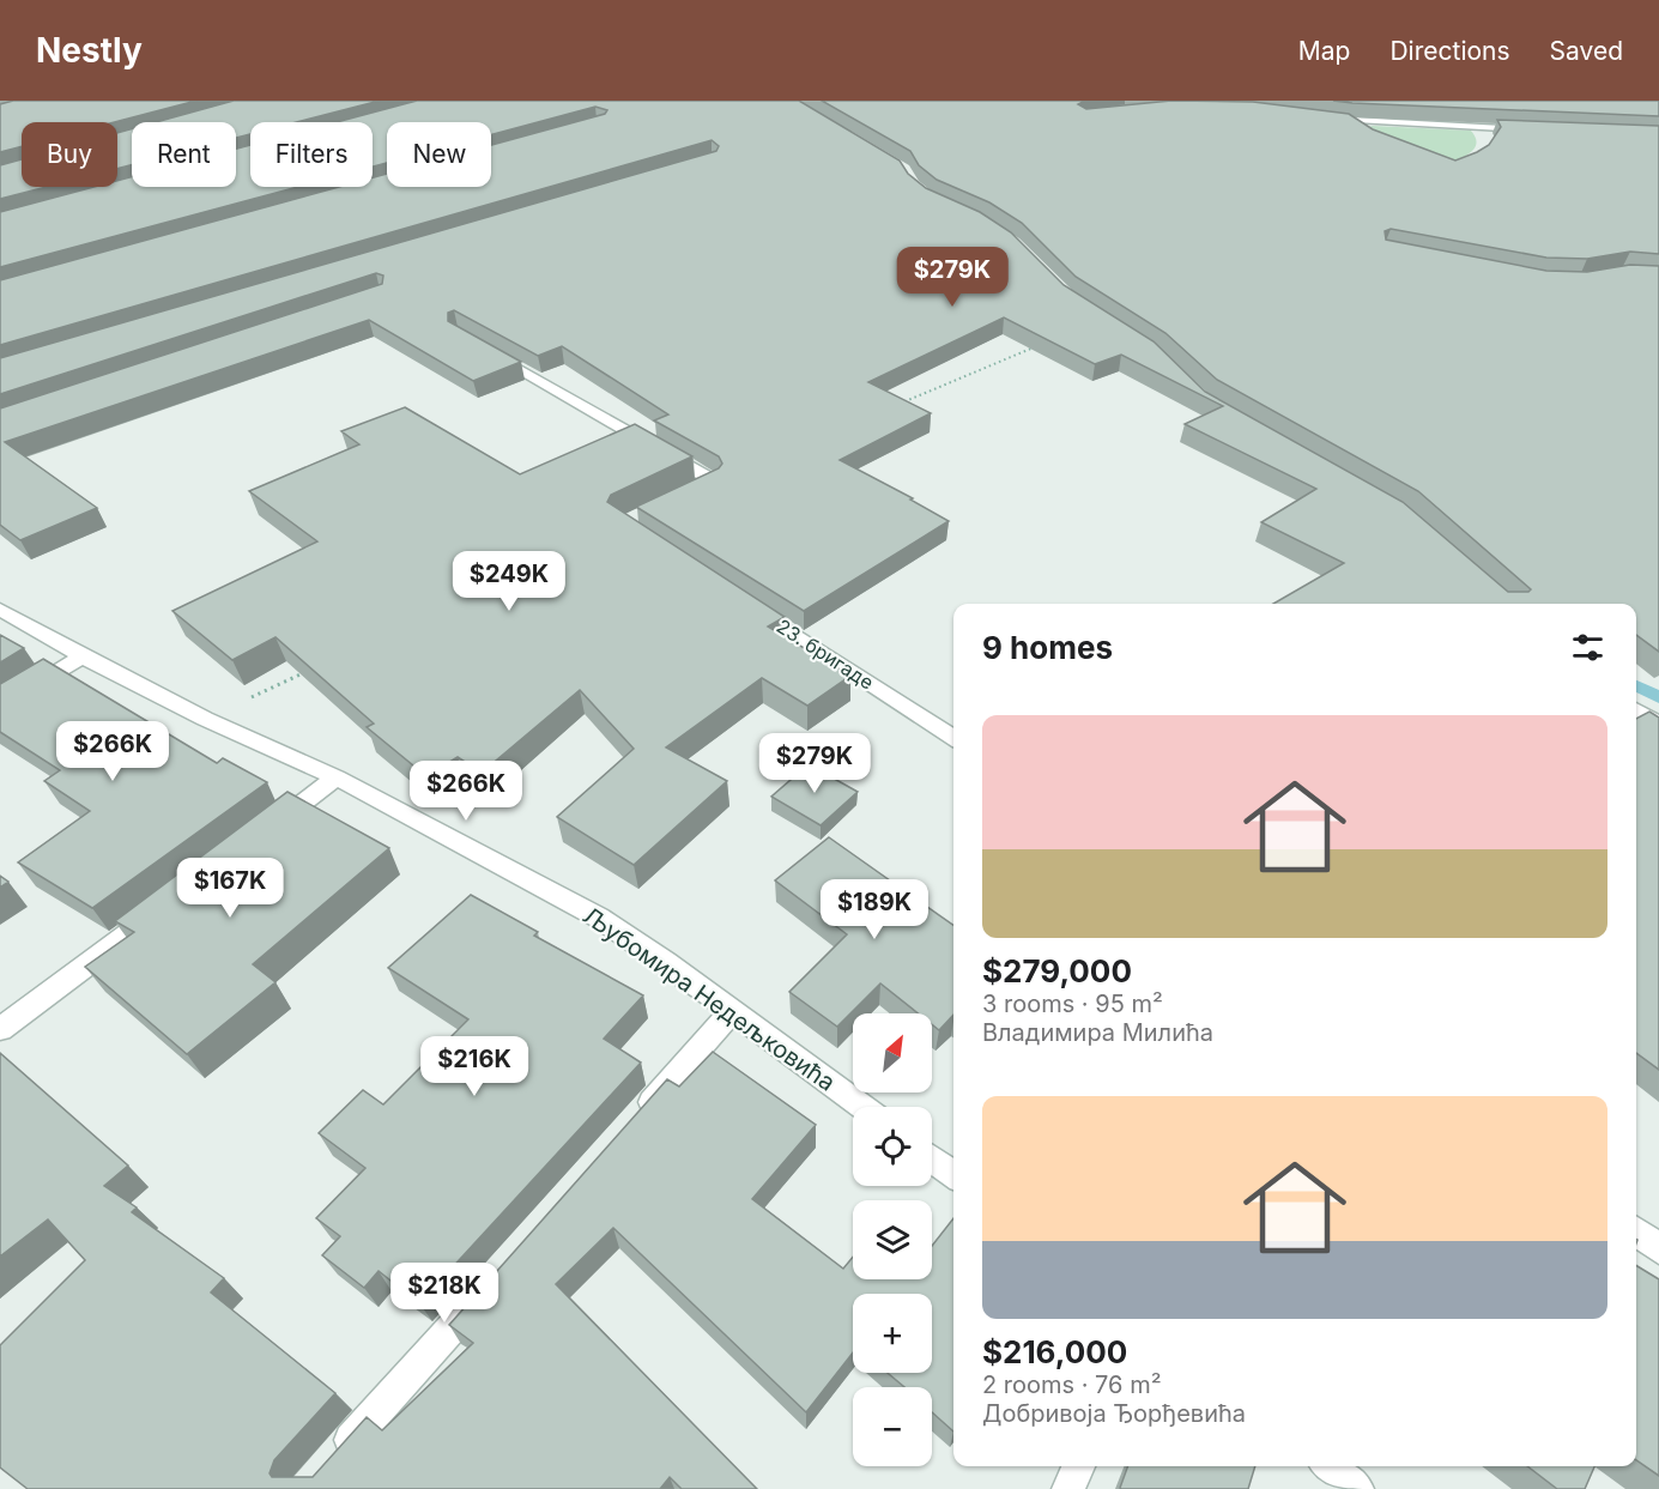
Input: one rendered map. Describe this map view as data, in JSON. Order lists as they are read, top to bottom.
{
  "streets": {
    "street": ["23. бригаде", "Љубомира Недељковића"]
  },
  "north": "top right",
  "page": {
    "header": "Nestly",
    "nav": ["Map", "Directions", "Saved"],
    "chip": [
      "Buy",
      "Rent",
      "Filters",
      "New"
    ],
    "price": [
      "$279K",
      "$249K",
      "$266K",
      "$279K",
      "$266K",
      "$167K",
      "$189K",
      "$216K",
      "$218K"
    ],
    "heading": "9 homes",
    "list": [
      {
        "name": "$279,000",
        "note": "3 rooms · 95 m² · Владимира Милића"
      },
      {
        "name": "$216,000",
        "note": "2 rooms · 76 m² · Добривоја Ђорђевића"
      }
    ],
    "map_buttons": ["+", "−"]
  }
}
